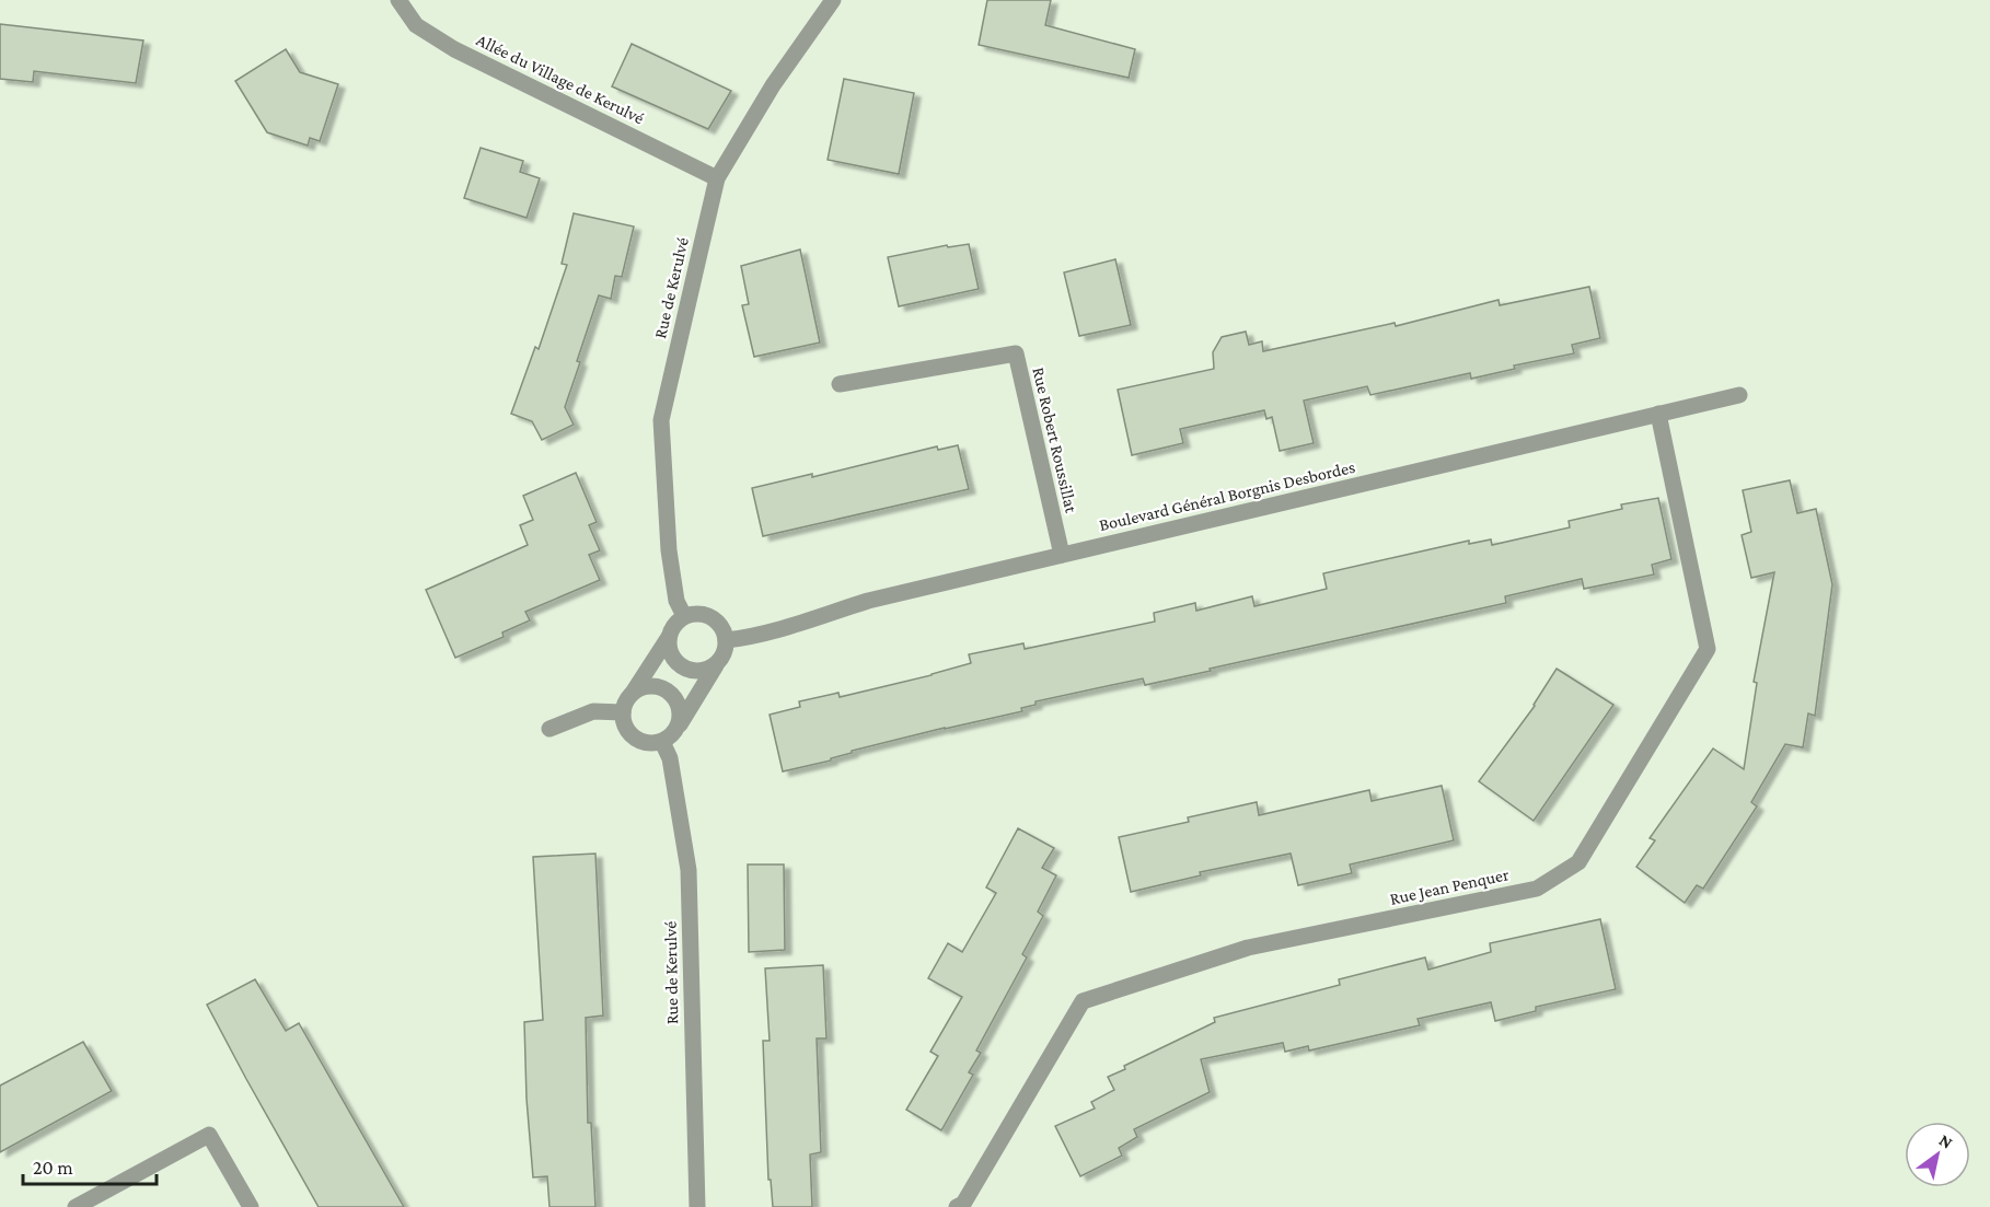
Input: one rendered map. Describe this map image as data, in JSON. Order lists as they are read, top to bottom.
{
  "streets": {
    "street": [
      "Allée du Village de Kerulvé",
      "Rue de Kerulvé",
      "Rue Robert Roussillat",
      "Boulevard Général Borgnis Desbordes",
      "Rue Jean Penquer"
    ]
  },
  "crossings": [
    ["Allée du Village de Kerulvé", "Rue de Kerulvé"],
    ["Rue de Kerulvé", "Boulevard Général Borgnis Desbordes"],
    ["Rue Robert Roussillat", "Boulevard Général Borgnis Desbordes"],
    ["Boulevard Général Borgnis Desbordes", "Rue Jean Penquer"]
  ],
  "scale_bar": "20 m",
  "north": "top right"
}
